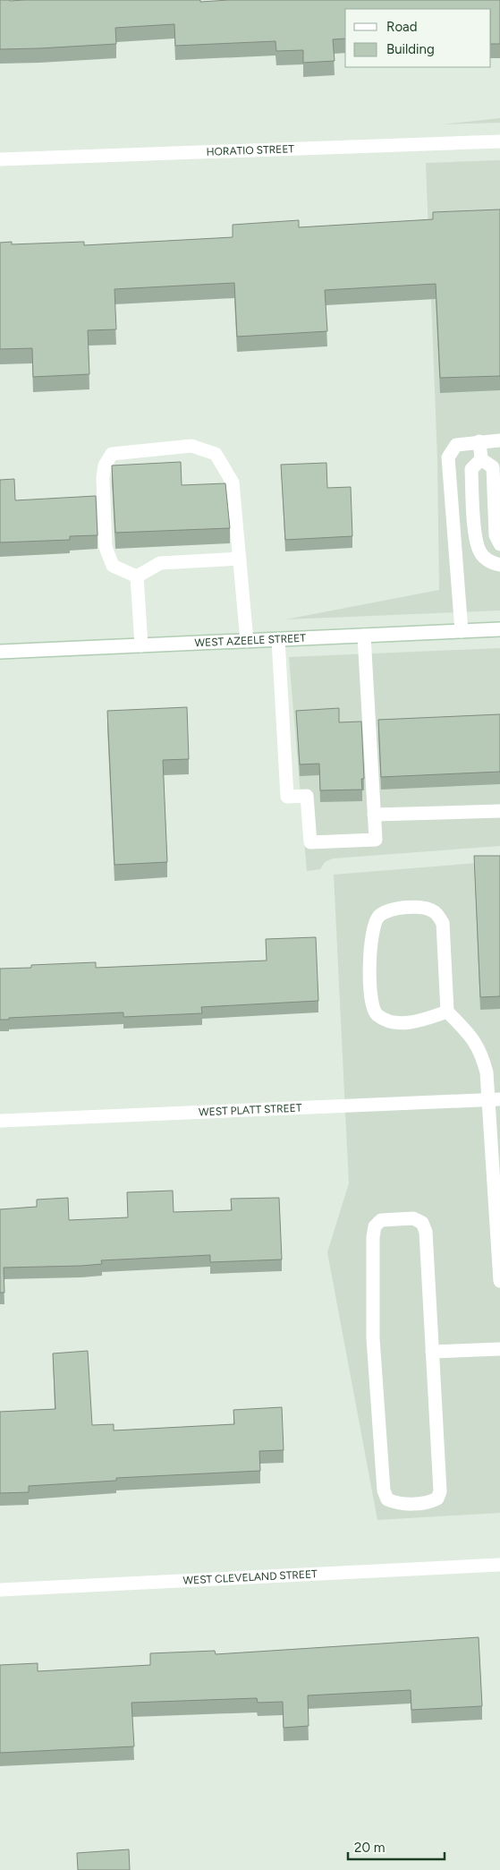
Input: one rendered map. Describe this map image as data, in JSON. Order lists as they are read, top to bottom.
{
  "streets": {
    "street": [
      "HORATIO STREET",
      "WEST AZEELE STREET",
      "WEST PLATT STREET",
      "WEST CLEVELAND STREET"
    ]
  },
  "legend": ["Road", "Building"],
  "scale_bar": "20 m"
}
